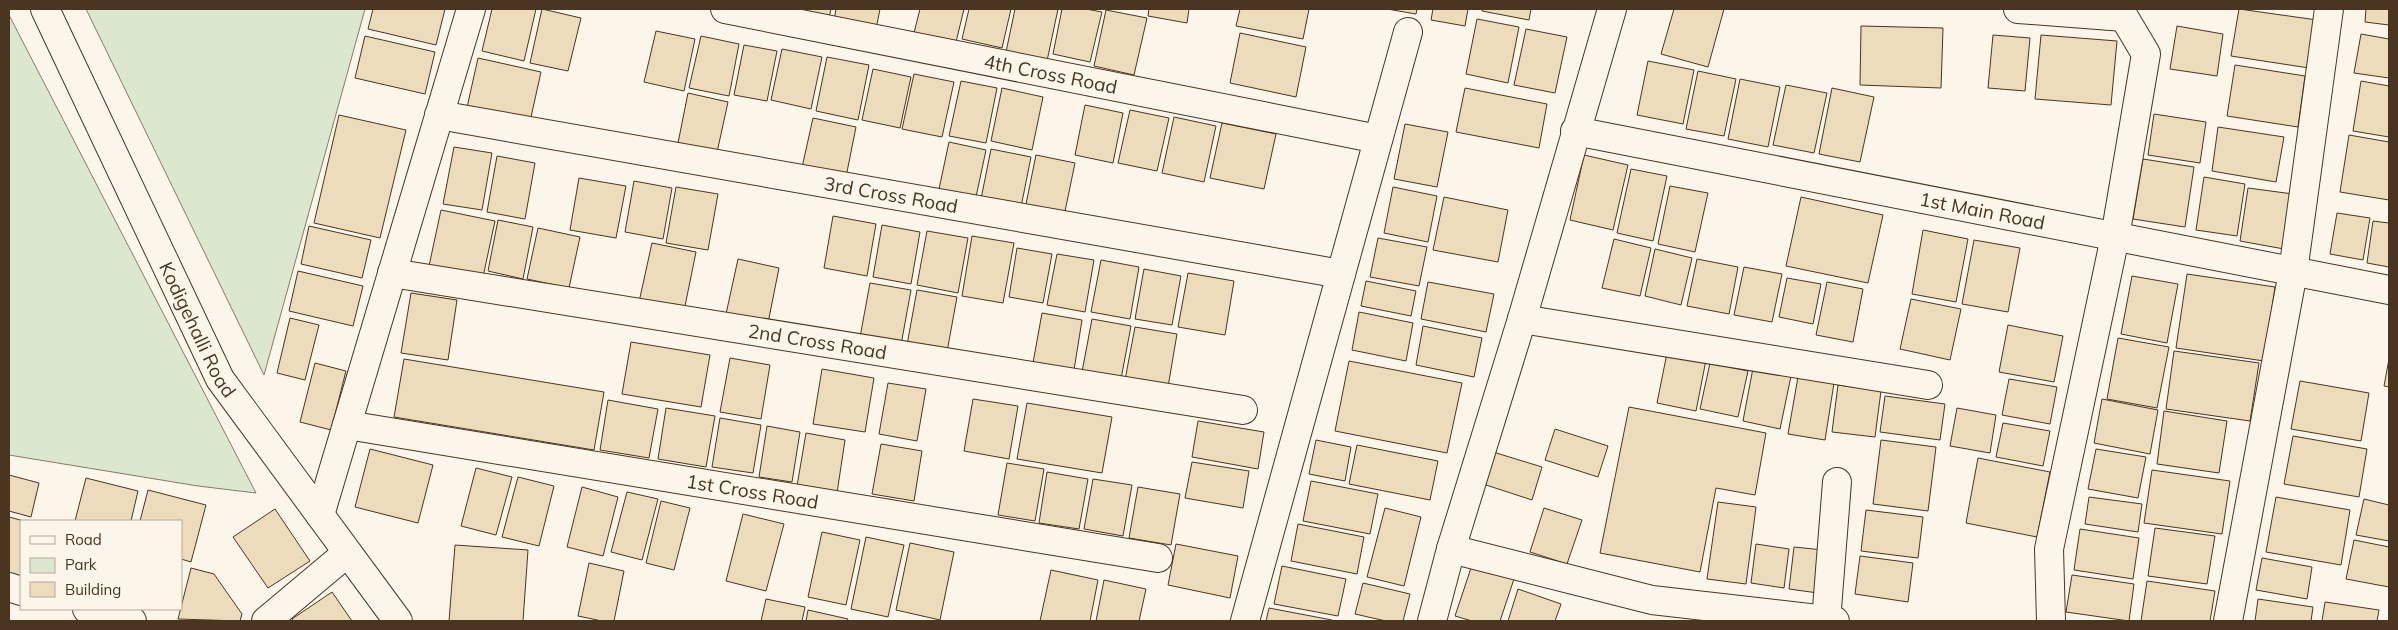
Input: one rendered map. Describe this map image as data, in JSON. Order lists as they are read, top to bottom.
{
  "streets": {
    "street": [
      "4th Cross Road",
      "3rd Cross Road",
      "1st Main Road",
      "Kodigehalli Road",
      "2nd Cross Road",
      "1st Cross Road"
    ]
  },
  "legend": ["Road", "Park", "Building"]
}
